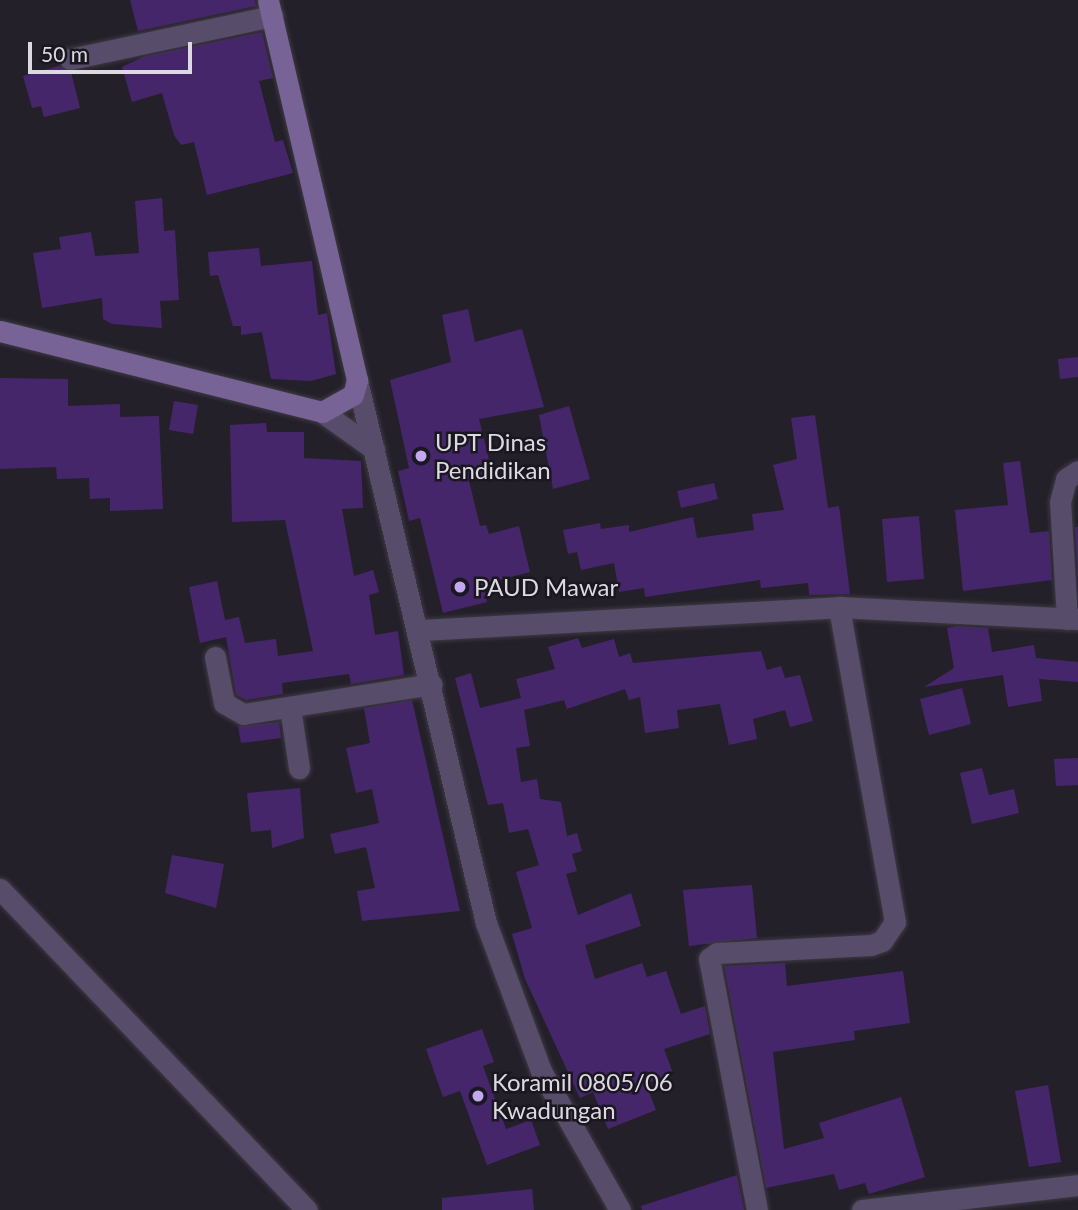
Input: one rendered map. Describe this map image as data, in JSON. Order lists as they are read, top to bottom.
{
  "places": ["UPT Dinas Pendidikan", "PAUD Mawar", "Koramil 0805/06 Kwadungan"],
  "scale_bar": "50 m"
}
